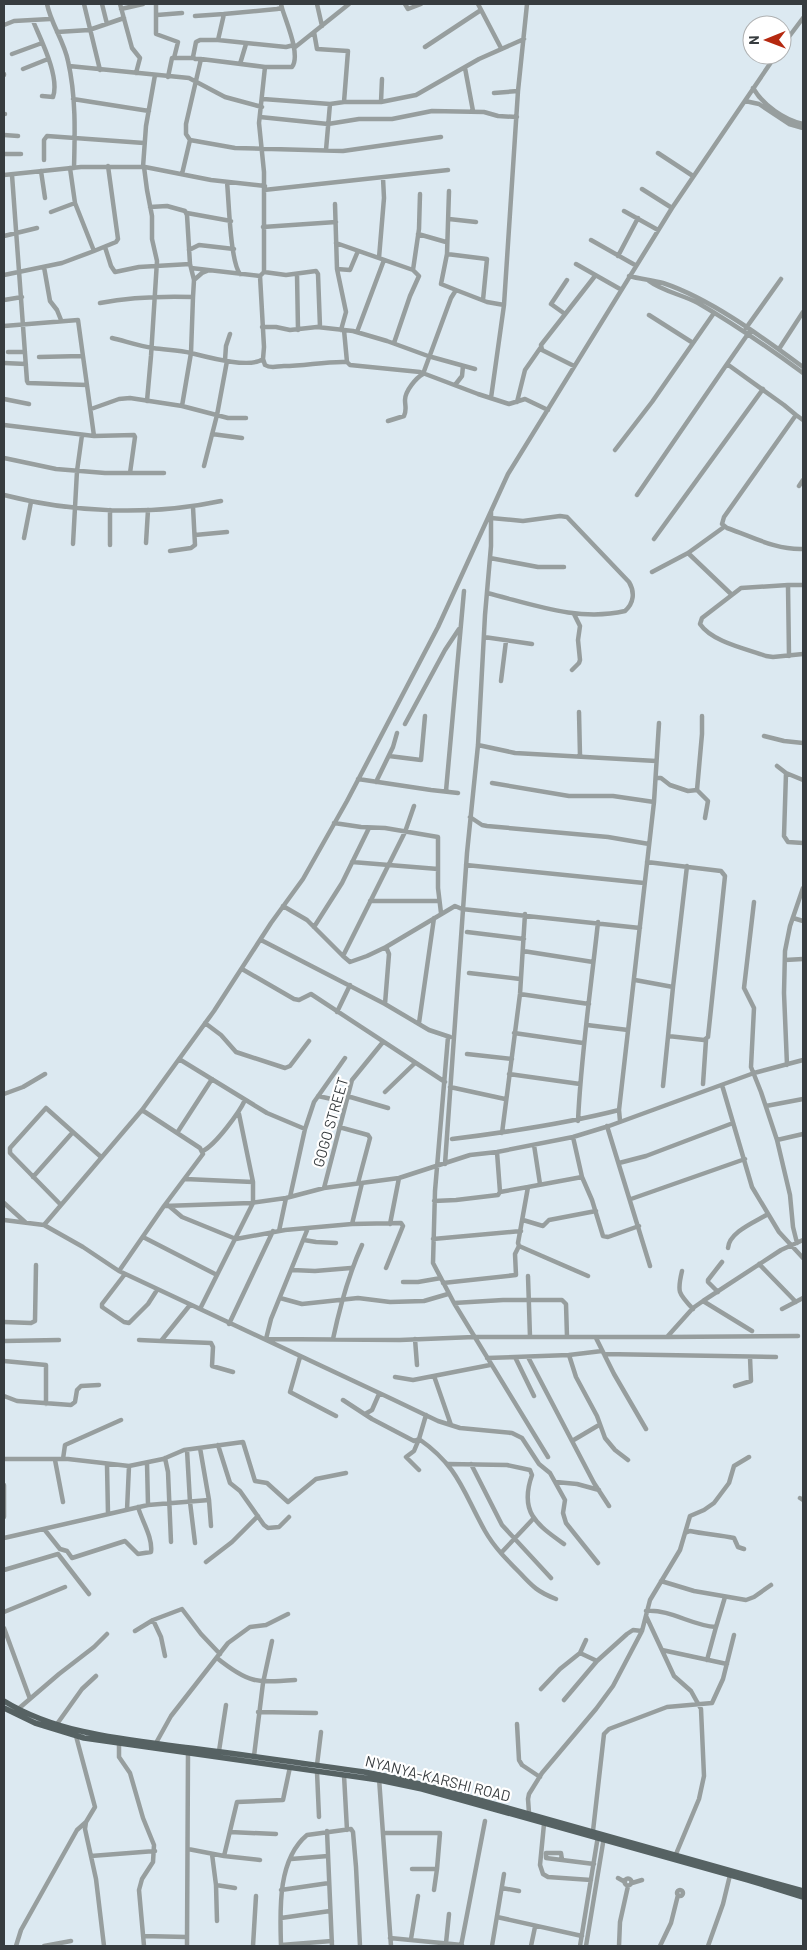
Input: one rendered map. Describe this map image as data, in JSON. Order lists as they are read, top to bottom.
{
  "streets": {
    "main road": ["NYANYA-KARSHI ROAD"],
    "street": ["GOGO STREET"]
  },
  "north": "left"
}
